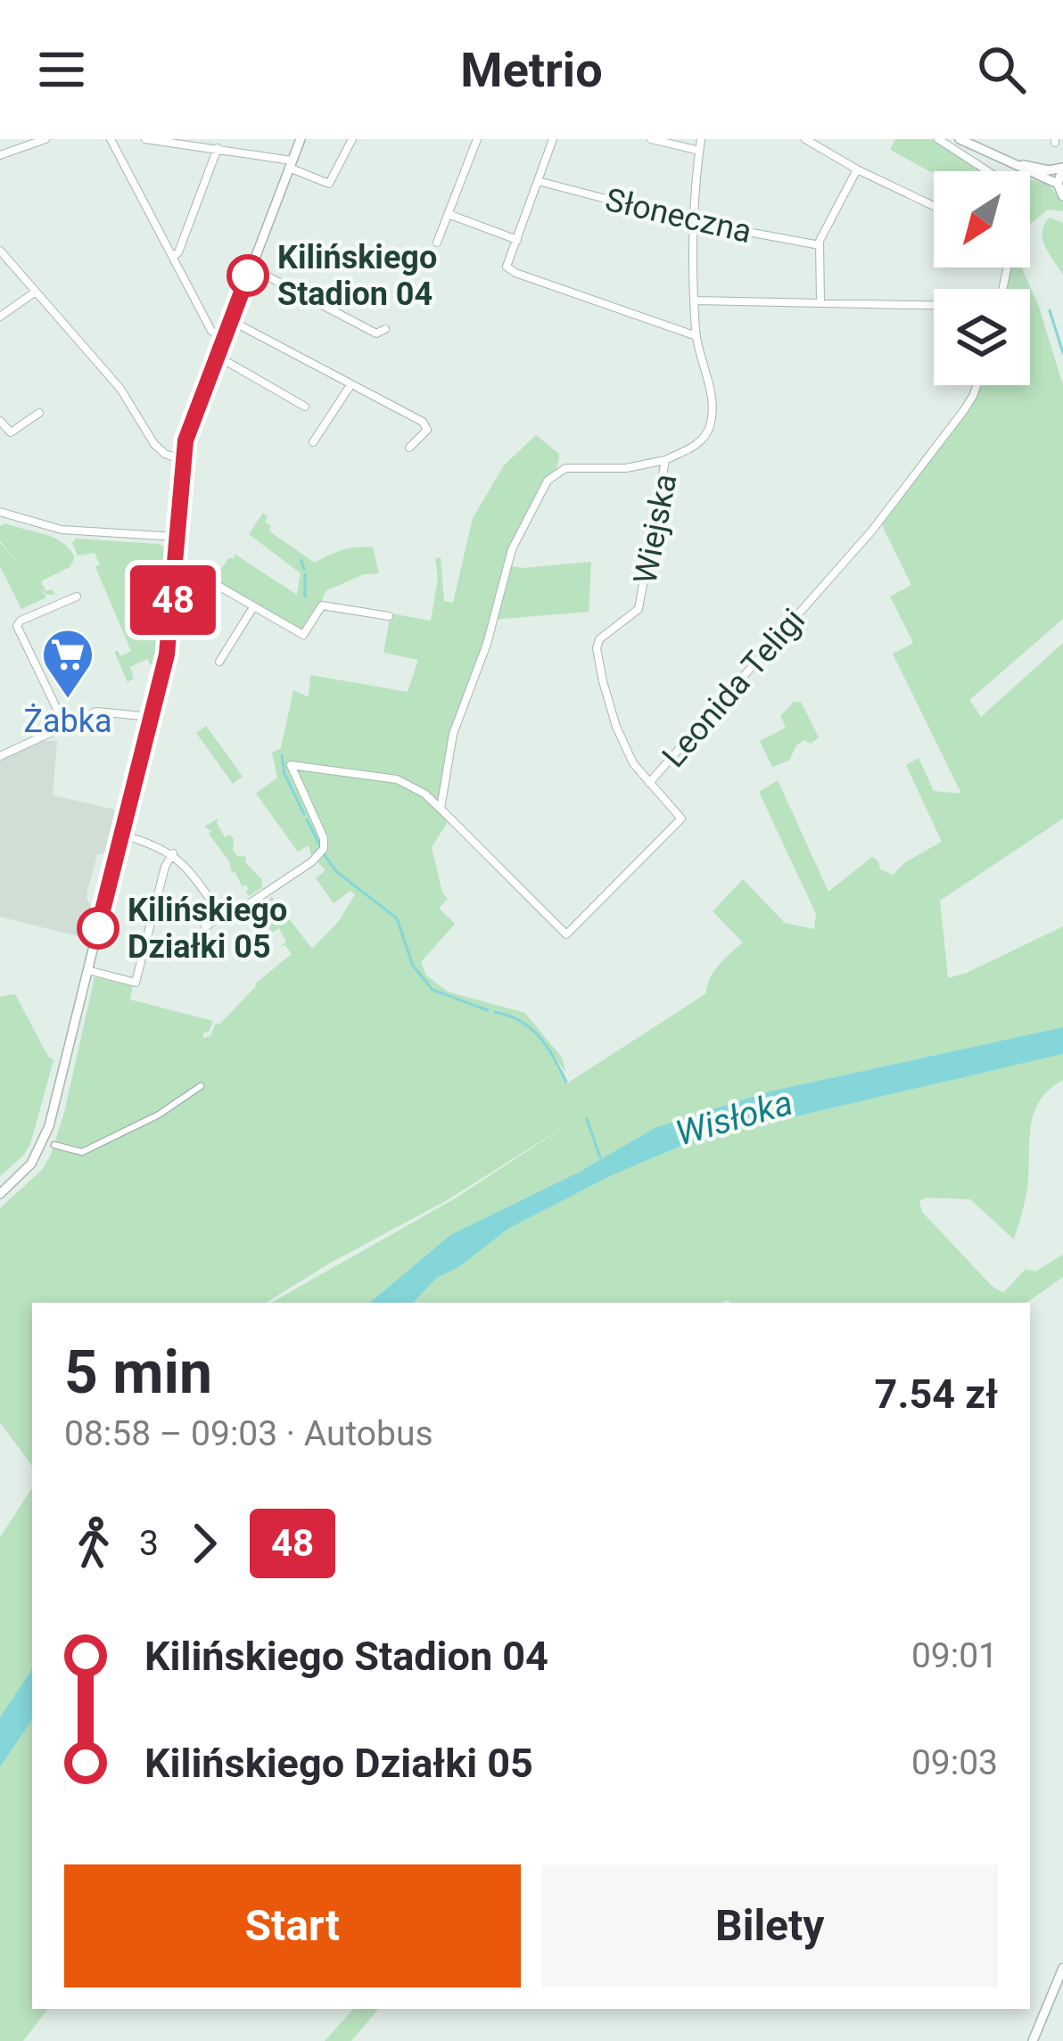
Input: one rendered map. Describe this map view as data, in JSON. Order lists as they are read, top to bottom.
{
  "streets": {
    "street": ["Słoneczna", "Wiejska", "Leonida Teligi"]
  },
  "crossings": [
    ["Słoneczna", "Wiejska"],
    ["Wiejska", "Leonida Teligi"]
  ],
  "water": ["Wisłoka"],
  "places": {
    "other": ["Kilińskiego Stadion 04", "Kilińskiego Działki 05"],
    "supermarket": ["Żabka"]
  },
  "lines": ["bus line 48"],
  "north": "bottom left",
  "page": {
    "header": "Metrio",
    "on_map": "48",
    "heading": ["5 min", "08:58 – 09:03 · Autobus", "7.54 zł"],
    "legs": ["3", "48"],
    "list": [
      {
        "name": "Kilińskiego Stadion 04",
        "value": "09:01"
      },
      {
        "name": "Kilińskiego Działki 05",
        "value": "09:03"
      }
    ],
    "buttons": ["Start", "Bilety"]
  }
}
